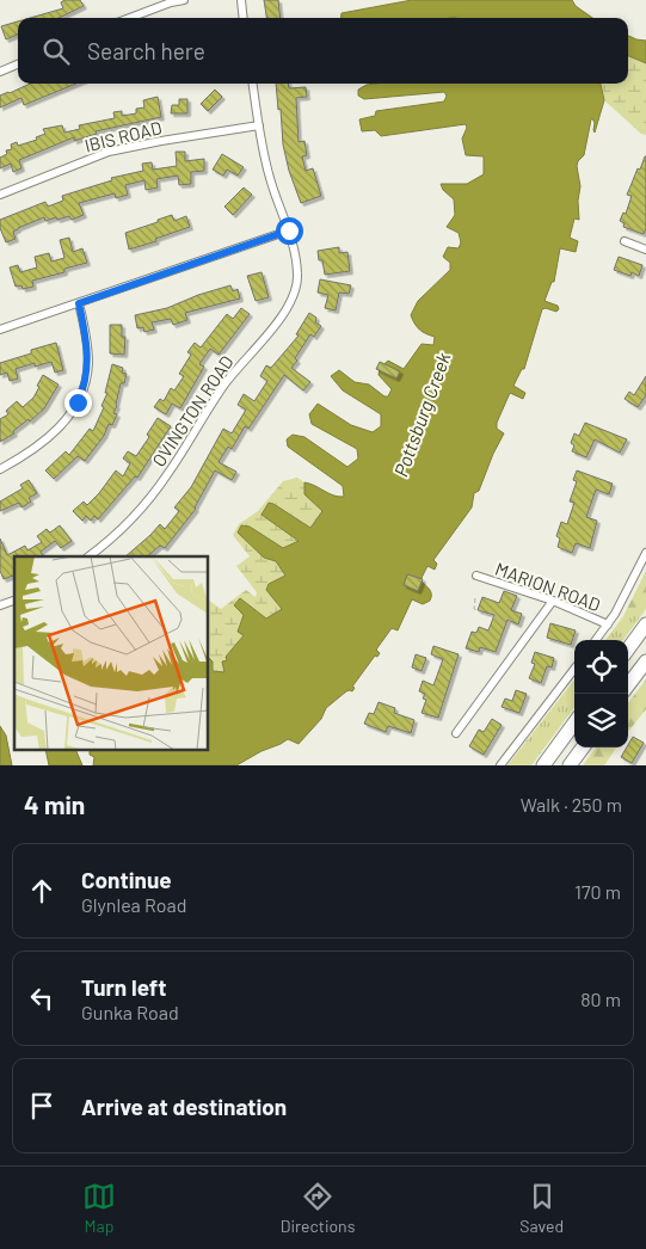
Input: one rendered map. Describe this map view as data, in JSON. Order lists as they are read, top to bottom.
{
  "streets": {
    "street": ["IBIS ROAD", "OVINGTON ROAD", "MARION ROAD"]
  },
  "crossings": [
    ["IBIS ROAD", "OVINGTON ROAD"]
  ],
  "water": ["Pottsburg Creek"],
  "page": {
    "search": "Search here",
    "heading": ["4 min", "Walk · 250 m"],
    "list": [
      ["Continue", "Glynlea Road", "170 m"],
      ["Turn left", "Gunka Road", "80 m"],
      "Arrive at destination"
    ],
    "nav": ["Map", "Directions", "Saved"]
  }
}
